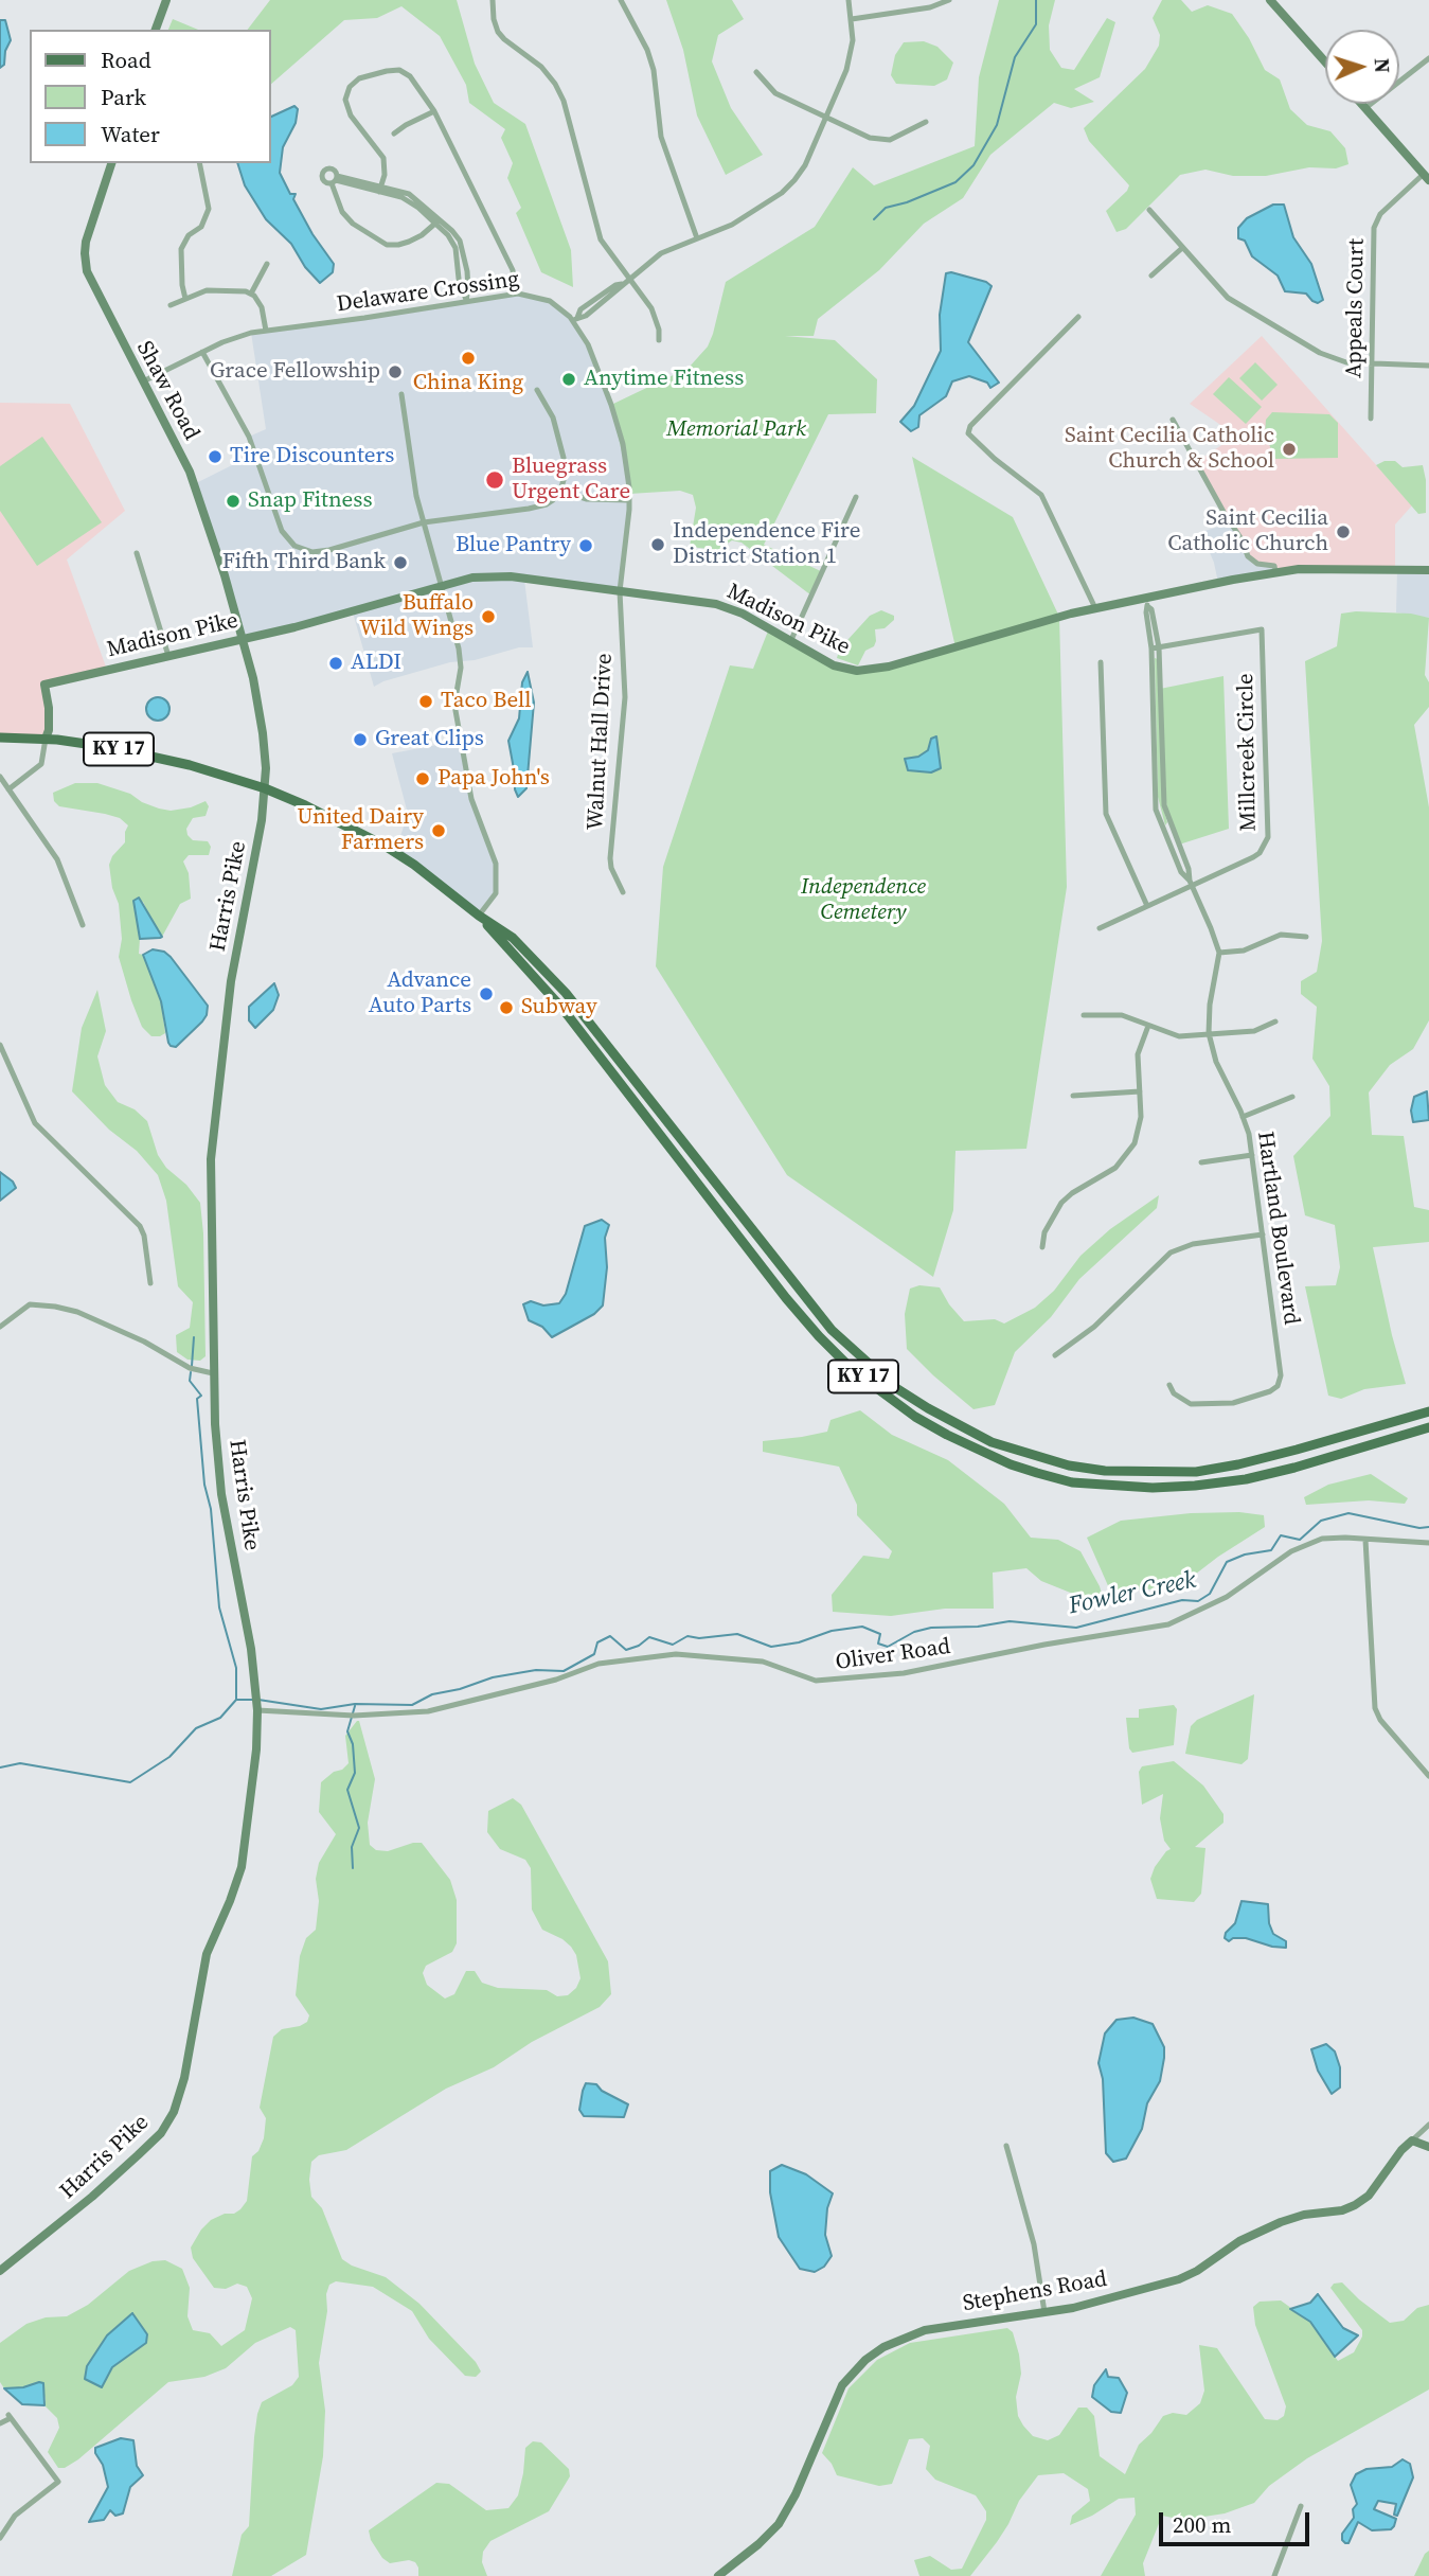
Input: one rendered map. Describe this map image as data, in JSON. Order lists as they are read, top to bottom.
{
  "streets": {
    "main road": [
      "Shaw Road",
      "Madison Pike",
      "KY 17",
      "Harris Pike",
      "Stephens Road"
    ],
    "street": [
      "Delaware Crossing",
      "Appeals Court",
      "Walnut Hall Drive",
      "Millcreek Circle",
      "Hartland Boulevard",
      "Oliver Road"
    ]
  },
  "crossings": [
    ["Delaware Crossing", "Shaw Road"],
    ["Delaware Crossing", "Madison Pike"],
    ["Delaware Crossing", "Walnut Hall Drive"],
    ["Shaw Road", "Madison Pike"],
    ["Shaw Road", "Harris Pike"],
    ["Madison Pike", "Walnut Hall Drive"],
    ["Madison Pike", "KY 17"],
    ["Madison Pike", "Harris Pike"],
    ["KY 17", "Harris Pike"],
    ["Harris Pike", "Oliver Road"]
  ],
  "water": ["Fowler Creek"],
  "parks": ["Memorial Park", "Independence Cemetery"],
  "places": [
    "China King",
    "Grace Fellowship",
    "Anytime Fitness",
    "Saint Cecilia Catholic Church & School",
    "Tire Discounters",
    "Bluegrass Urgent Care",
    "Snap Fitness",
    "Saint Cecilia Catholic Church",
    "Independence Fire District Station 1",
    "Blue Pantry",
    "Fifth Third Bank",
    "Buffalo Wild Wings",
    "ALDI",
    "Taco Bell",
    "Great Clips",
    "Papa John's",
    "United Dairy Farmers",
    "Advance Auto Parts",
    "Subway"
  ],
  "legend": ["Road", "Park", "Water"],
  "scale_bar": "200 m",
  "north": "right"
}
